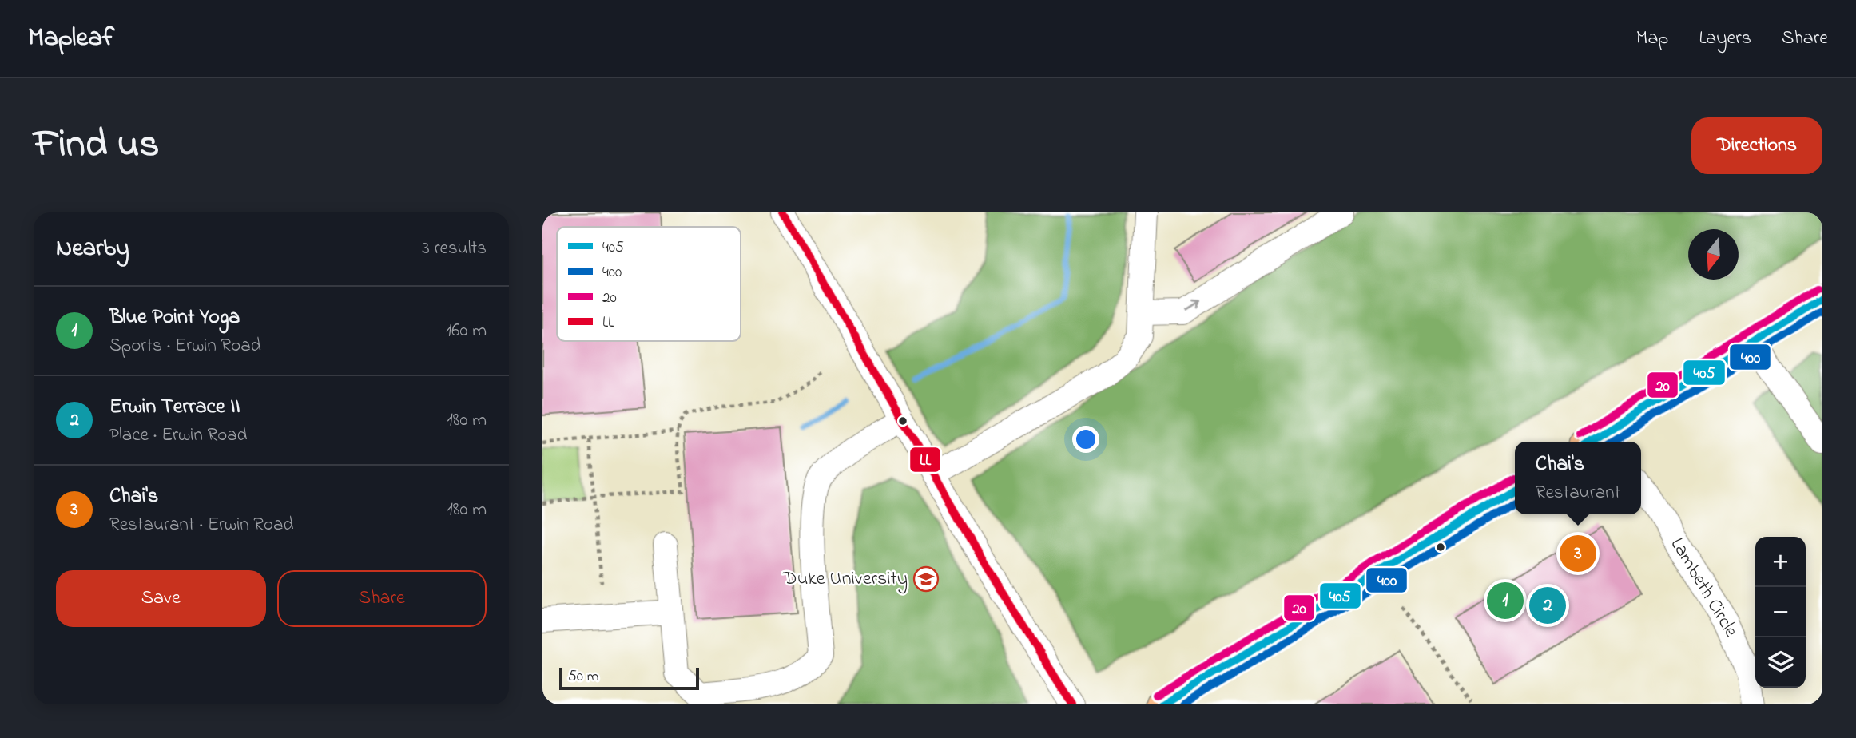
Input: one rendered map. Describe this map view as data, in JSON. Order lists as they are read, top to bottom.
{
  "streets": {
    "street": ["Lambeth Circle"]
  },
  "places": {
    "school or university": ["Duke University"]
  },
  "lines": [
    "transit line LL",
    "transit line 20",
    "transit line 405",
    "transit line 400"
  ],
  "legend": [
    "405",
    "400",
    "20",
    "LL"
  ],
  "scale_bar": "50 m",
  "north": "bottom",
  "page": {
    "header": "Mapleaf",
    "nav": ["Map", "Layers", "Share"],
    "title": "Find us",
    "buttons": [
      "Directions",
      ["Save", "Share"]
    ],
    "heading": ["Nearby", "3 results"],
    "list": [
      {
        "mark": "1",
        "name": "Blue Point Yoga",
        "note": "Sports · Erwin Road",
        "value": "160 m"
      },
      {
        "mark": "2",
        "name": "Erwin Terrace II",
        "note": "Place · Erwin Road",
        "value": "180 m"
      },
      {
        "mark": "3",
        "name": "Chai's",
        "note": "Restaurant · Erwin Road",
        "value": "180 m"
      }
    ],
    "popup": ["Chai's", "Restaurant"],
    "pins": ["3", "1", "2"],
    "map_buttons": ["+", "−"],
    "scale": "50 m"
  }
}
